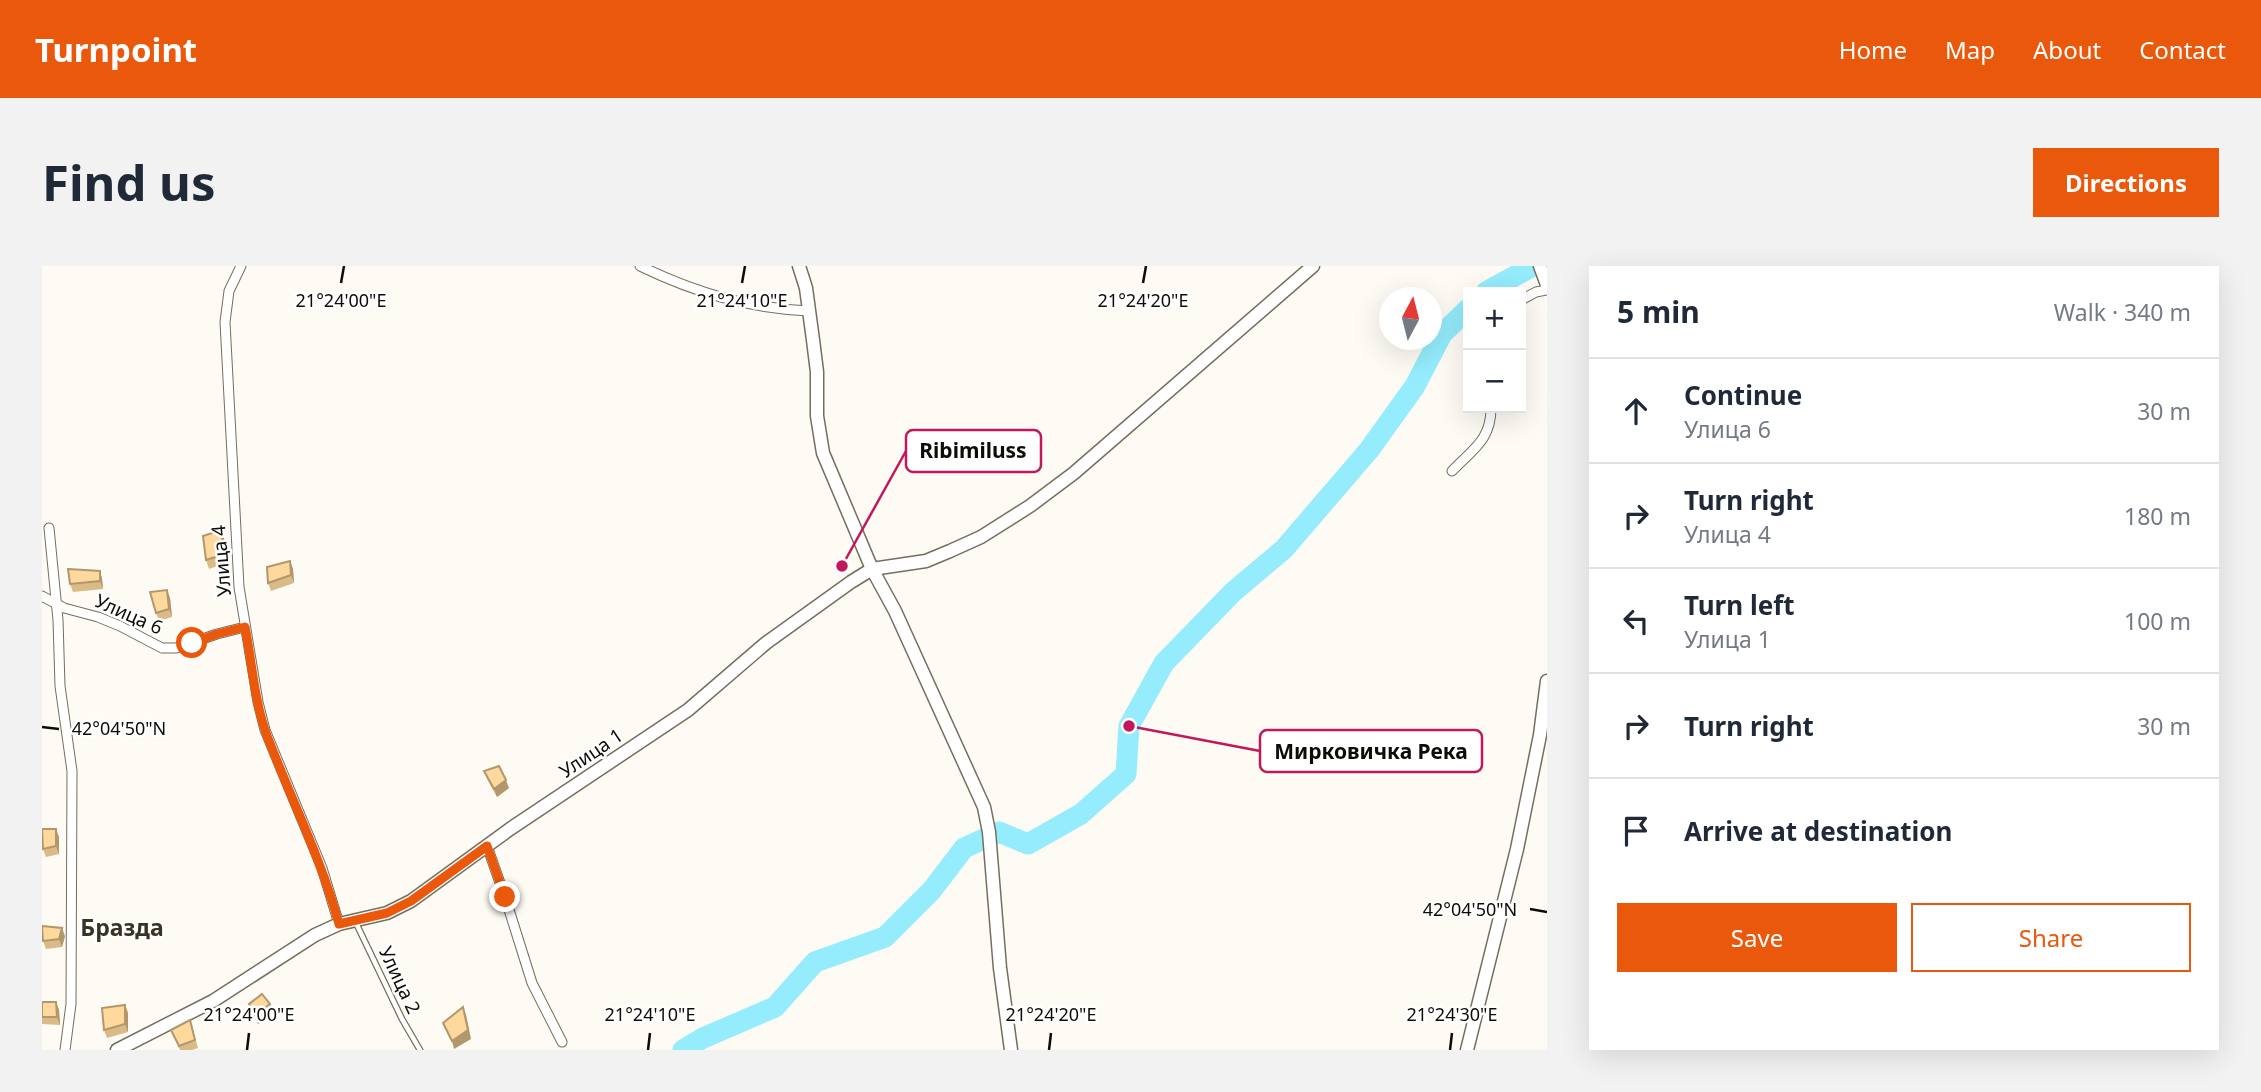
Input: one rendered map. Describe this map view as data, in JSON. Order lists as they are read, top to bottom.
{
  "streets": {
    "main road": ["Улица 1"],
    "street": ["Улица 4", "Улица 6"],
    "lane": ["Улица 2"]
  },
  "crossings": [
    ["Улица 4", "Улица 6"],
    ["Улица 4", "Улица 1"],
    ["Улица 1", "Улица 2"]
  ],
  "districts": ["Бразда"],
  "places": ["Ribimiluss", "Мирковичка Река"],
  "north": "top",
  "page": {
    "header": "Turnpoint",
    "nav": [
      "Home",
      "Map",
      "About",
      "Contact"
    ],
    "buttons": [
      "Directions",
      ["Save", "Share"]
    ],
    "title": "Find us",
    "heading": ["5 min", "Walk · 340 m"],
    "map_buttons": ["+", "−"],
    "list": [
      ["Continue", "Улица 6", "30 m"],
      ["Turn right", "Улица 4", "180 m"],
      ["Turn left", "Улица 1", "100 m"],
      ["Turn right", "30 m"],
      "Arrive at destination"
    ]
  },
  "coordinates": [
    "21°24'00\"E",
    "21°24'10\"E",
    "21°24'20\"E",
    "42°04'50\"N",
    "21°24'30\"E"
  ]
}
